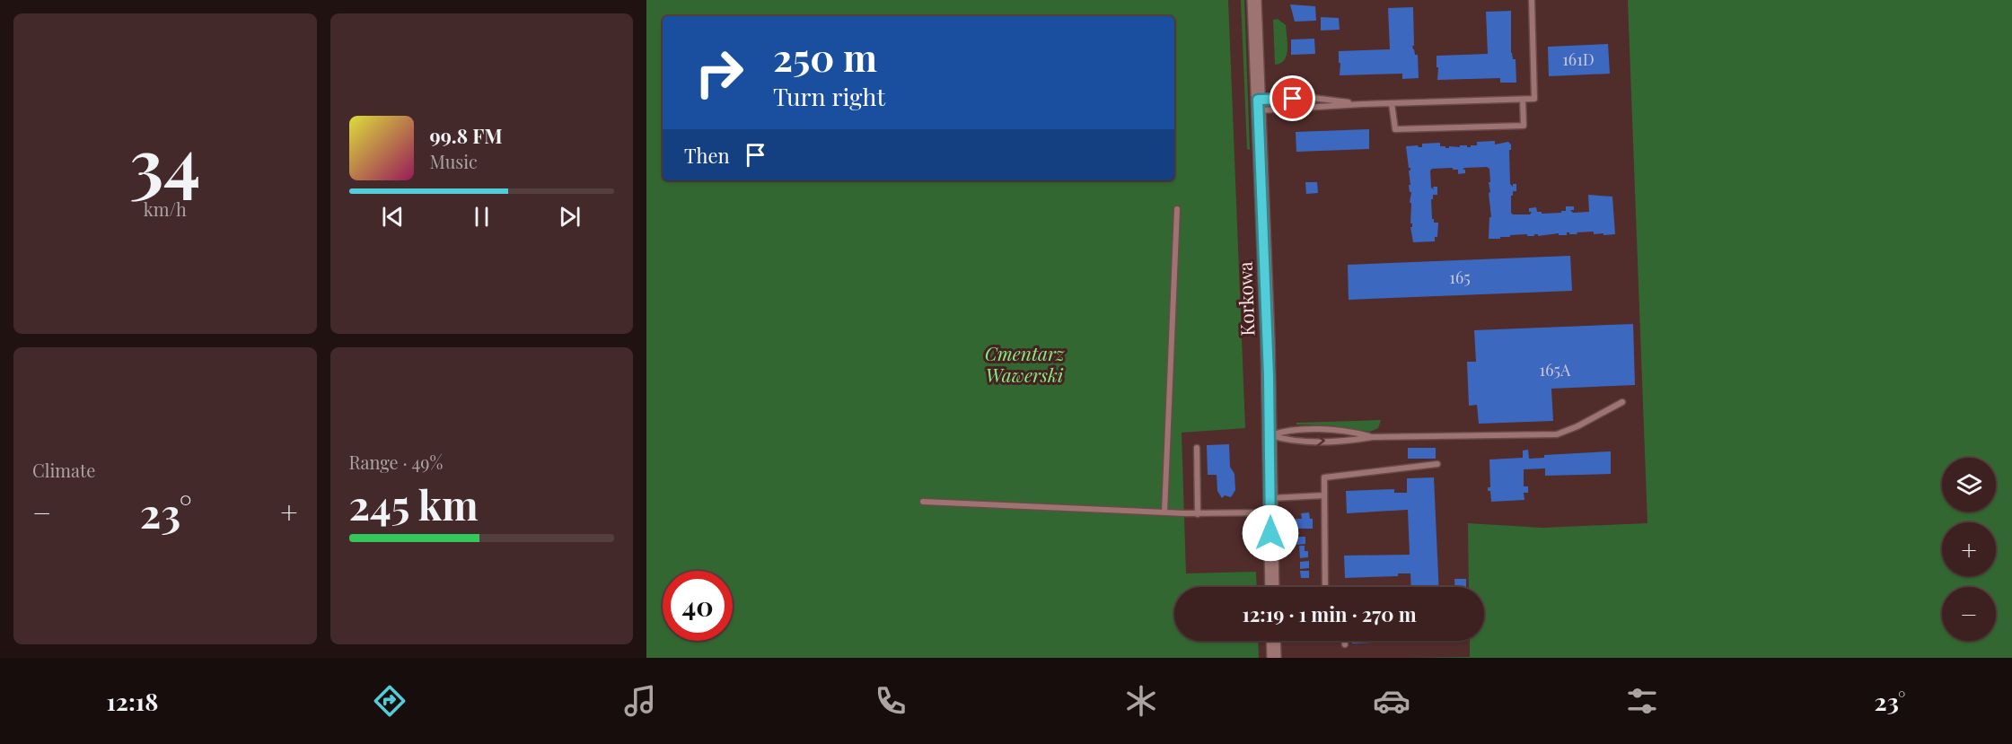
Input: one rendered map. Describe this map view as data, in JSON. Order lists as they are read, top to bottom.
{
  "streets": {
    "street": ["Korkowa"]
  },
  "parks": ["Cmentarz Wawerski"],
  "house_numbers": ["161D", "165", "165A"],
  "page": {
    "tile": [
      ["34", "km/h"],
      "Climate",
      ["Range · 49%", "245 km"]
    ],
    "turn": ["250 m", "Turn right"],
    "song": ["99.8 FM", "Music"],
    "then": "Then",
    "map_buttons": ["+", "−"],
    "heat": ["−", "23°", "+"],
    "limit": "40",
    "trip": "12:19 · 1 min · 270 m",
    "tabs": ["12:18", "23°"]
  }
}
